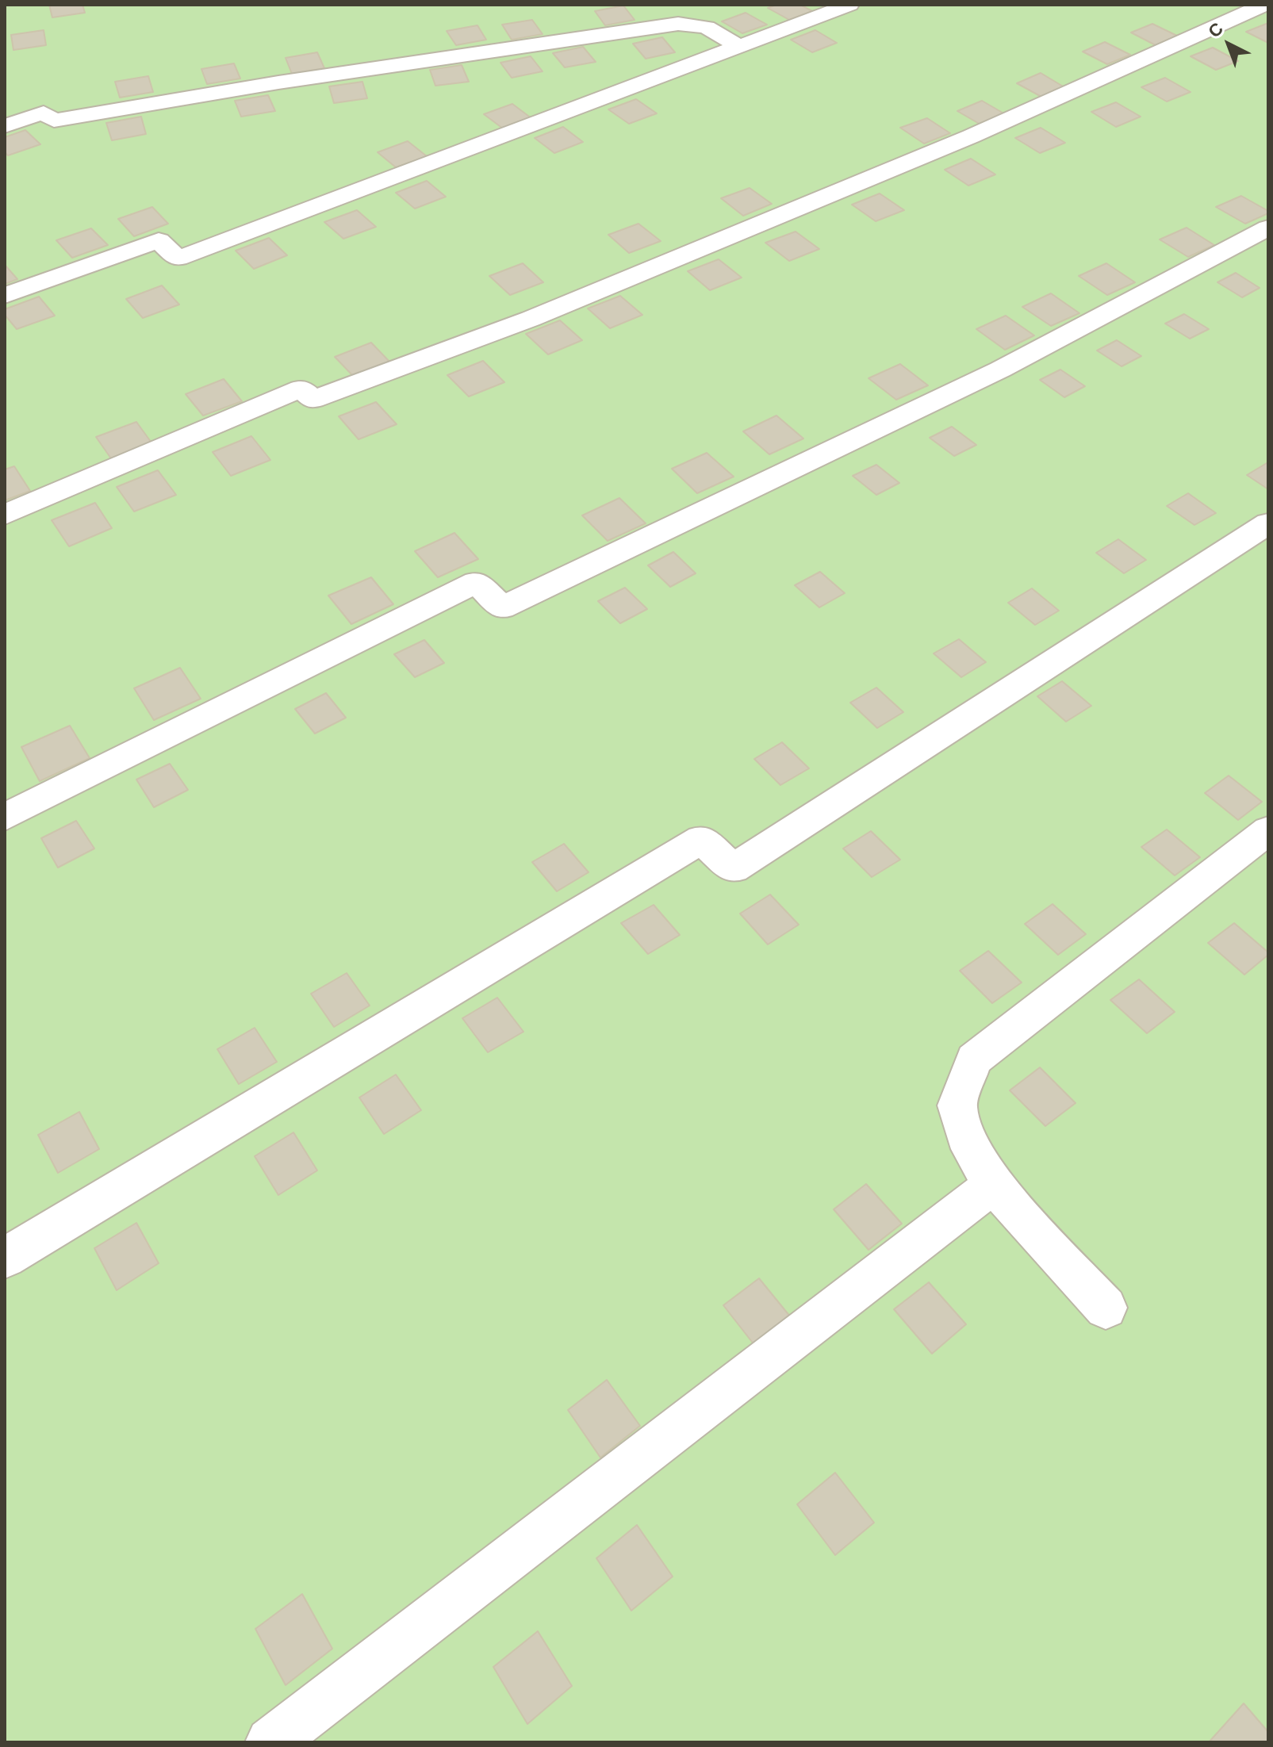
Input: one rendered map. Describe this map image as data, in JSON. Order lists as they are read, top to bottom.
{
  "north": "top left"
}
